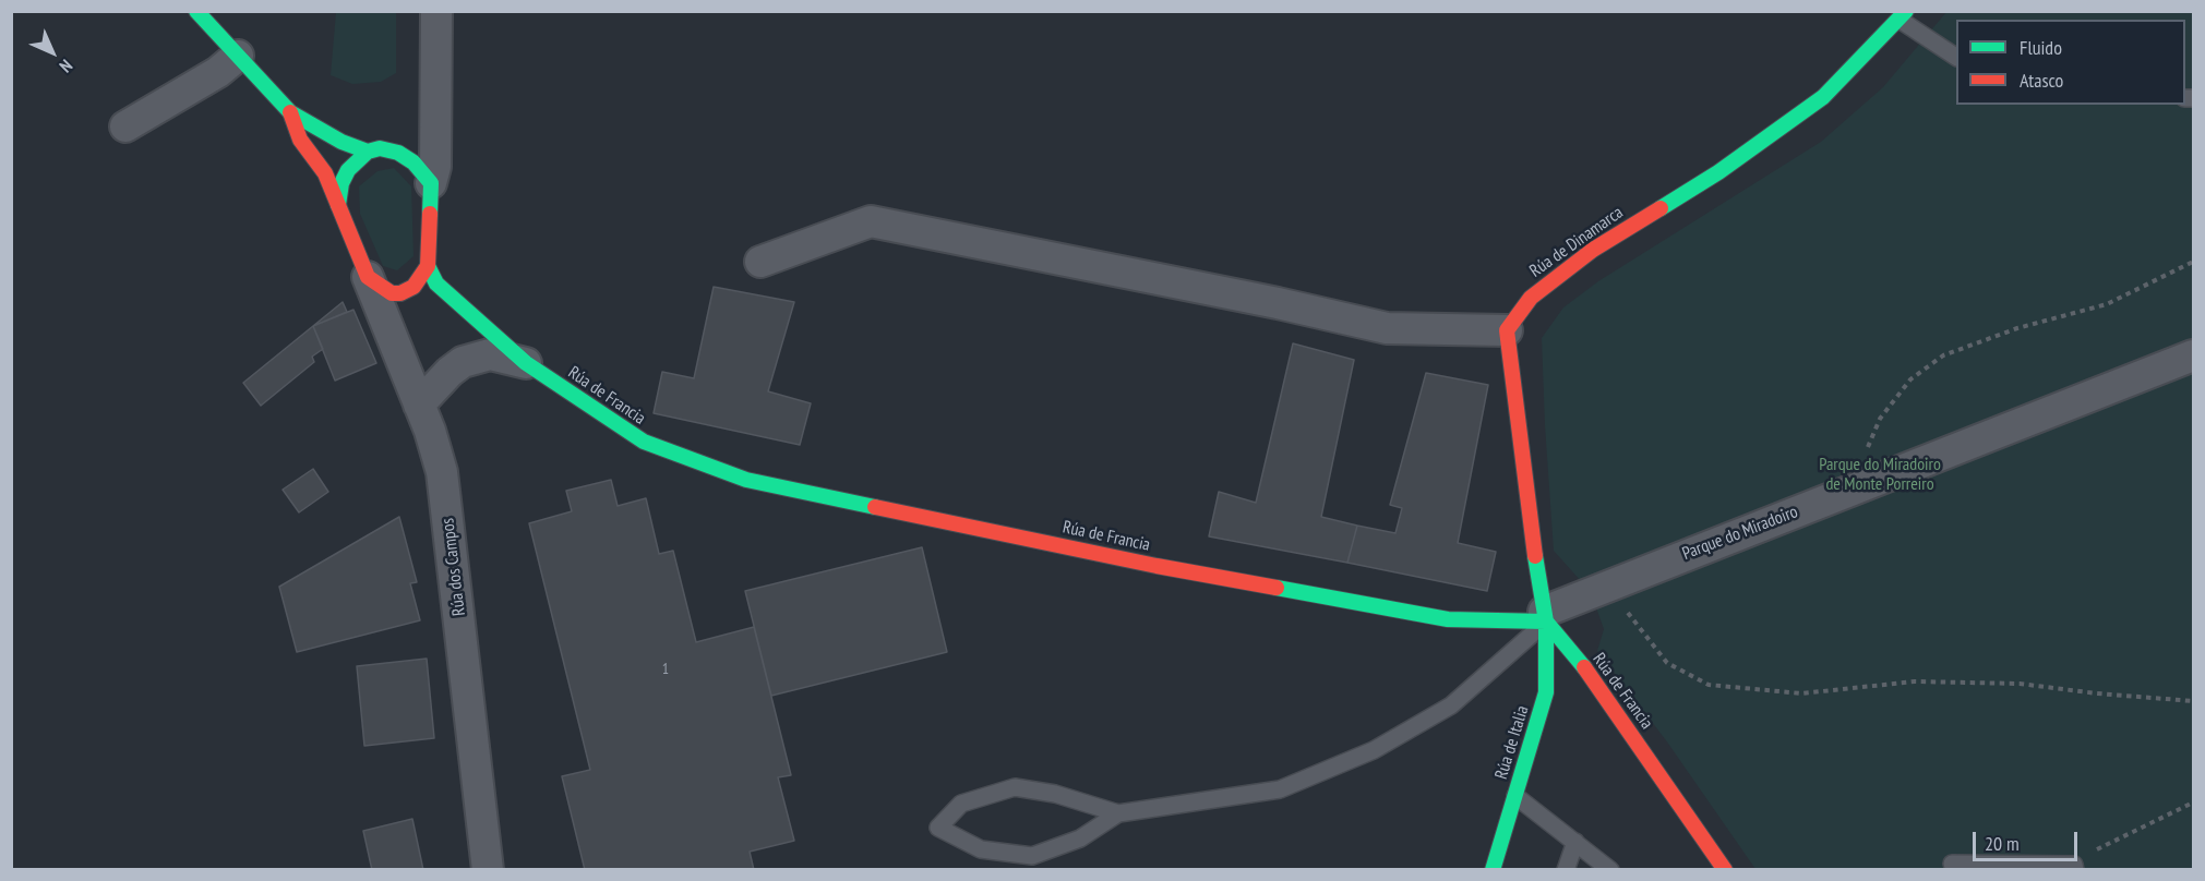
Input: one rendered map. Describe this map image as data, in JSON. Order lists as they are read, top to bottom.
{
  "streets": {
    "street": [
      "Rúa de Dinamarca",
      "Rúa de Francia",
      "Parque do Miradoiro",
      "Rúa dos Campos",
      "Rúa de Italia"
    ]
  },
  "crossings": [
    ["Rúa de Francia", "Parque do Miradoiro"],
    ["Rúa de Francia", "Rúa dos Campos"],
    ["Rúa de Francia", "Rúa de Italia"],
    ["Parque do Miradoiro", "Rúa de Italia"]
  ],
  "parks": ["Parque do Miradoiro de Monte Porreiro"],
  "house_numbers": ["1"],
  "legend": ["Fluido", "Atasco"],
  "scale_bar": "20 m",
  "north": "bottom right"
}
